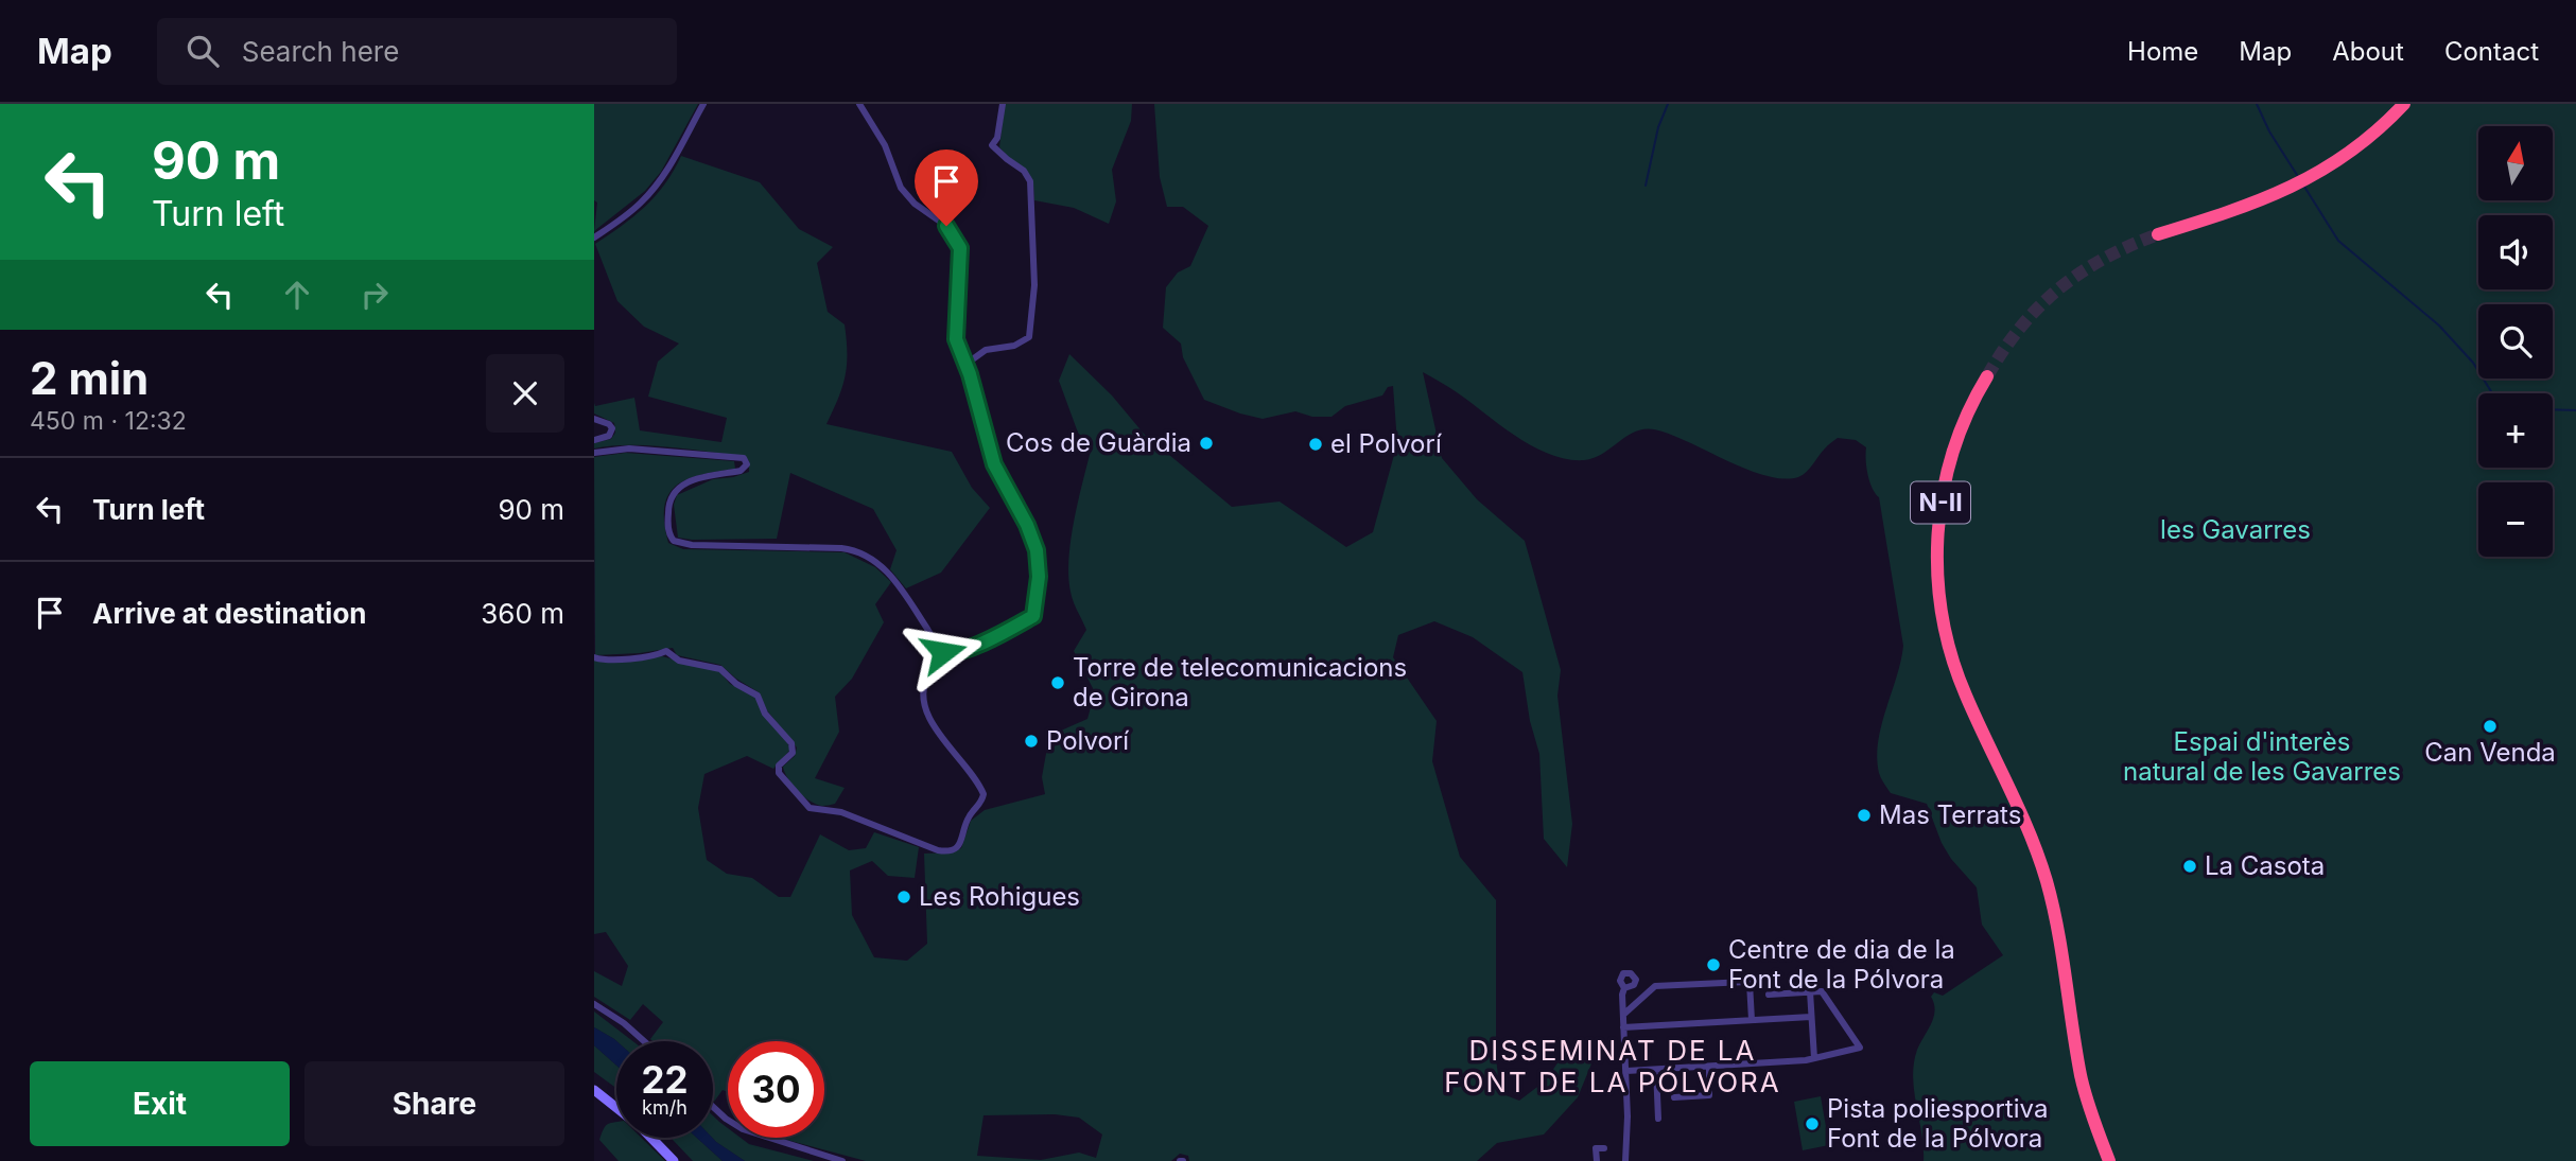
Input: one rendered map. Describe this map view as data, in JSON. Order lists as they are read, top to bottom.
{
  "streets": {
    "highway": ["N-II"]
  },
  "districts": ["DISSEMINAT DE LA FONT DE LA PÓLVORA"],
  "parks": ["les Gavarres", "Espai d'interès natural de les Gavarres"],
  "places": [
    "Cos de Guàrdia",
    "el Polvorí",
    "Torre de telecomunicacions de Girona",
    "Can Venda",
    "Polvorí",
    "Mas Terrats",
    "La Casota",
    "Les Rohigues",
    "Centre de dia de la Font de la Pólvora",
    "Pista poliesportiva Font de la Pólvora"
  ],
  "north": "top",
  "page": {
    "header": "Map",
    "search": "Search here",
    "nav": [
      "Home",
      "Map",
      "About",
      "Contact"
    ],
    "turn": ["90 m", "Turn left"],
    "map_buttons": ["+", "−"],
    "heading": ["2 min", "450 m · 12:32"],
    "list": [
      {
        "name": "Turn left",
        "value": "90 m"
      },
      {
        "name": "Arrive at destination",
        "value": "360 m"
      }
    ],
    "speed": "22 km/h",
    "limit": "30",
    "buttons": ["Exit", "Share"]
  }
}
